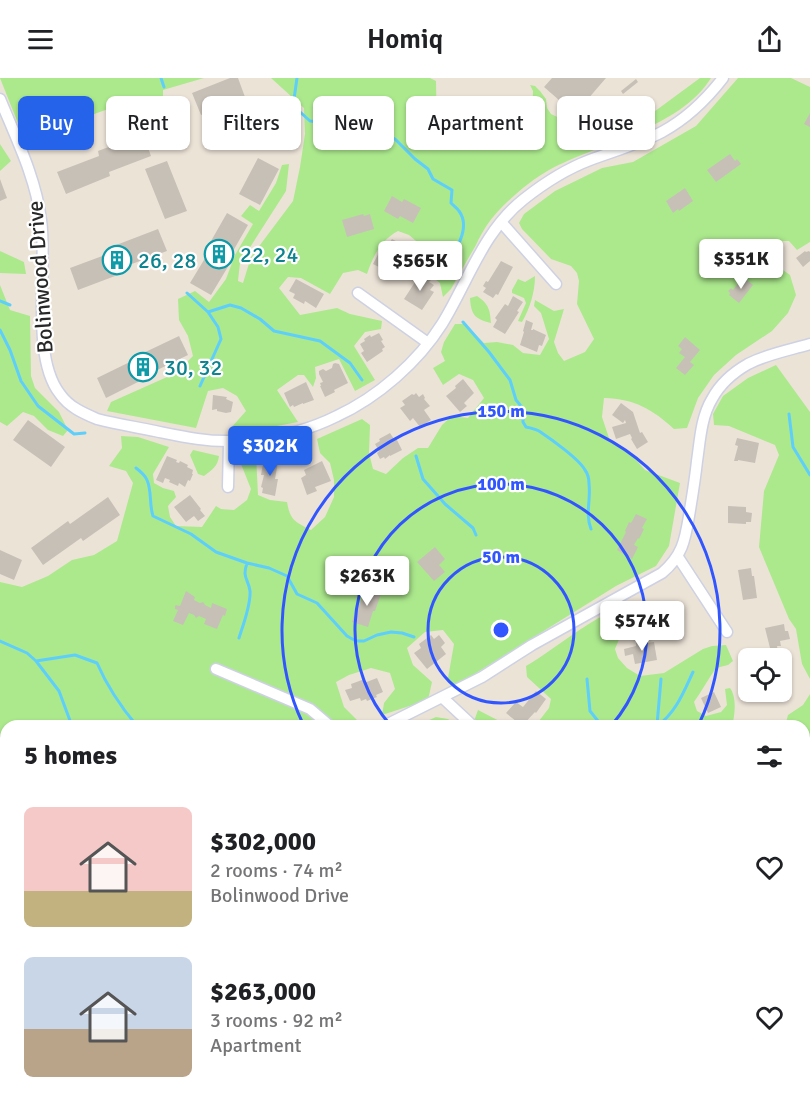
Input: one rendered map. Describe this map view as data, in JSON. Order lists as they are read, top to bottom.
{
  "streets": {
    "street": ["Bolinwood Drive"]
  },
  "places": {
    "building": ["22, 24", "26, 28", "30, 32"]
  },
  "page": {
    "header": "Homiq",
    "chip": [
      "Buy",
      "Rent",
      "Filters",
      "New",
      "Apartment",
      "House"
    ],
    "price": [
      "$351K",
      "$565K",
      "$302K",
      "$263K",
      "$574K"
    ],
    "heading": "5 homes",
    "list": [
      {
        "name": "$302,000",
        "note": "2 rooms · 74 m² · Bolinwood Drive"
      },
      {
        "name": "$263,000",
        "note": "3 rooms · 92 m² · Apartment"
      }
    ]
  },
  "rings": ["150 m", "100 m", "50 m"]
}
